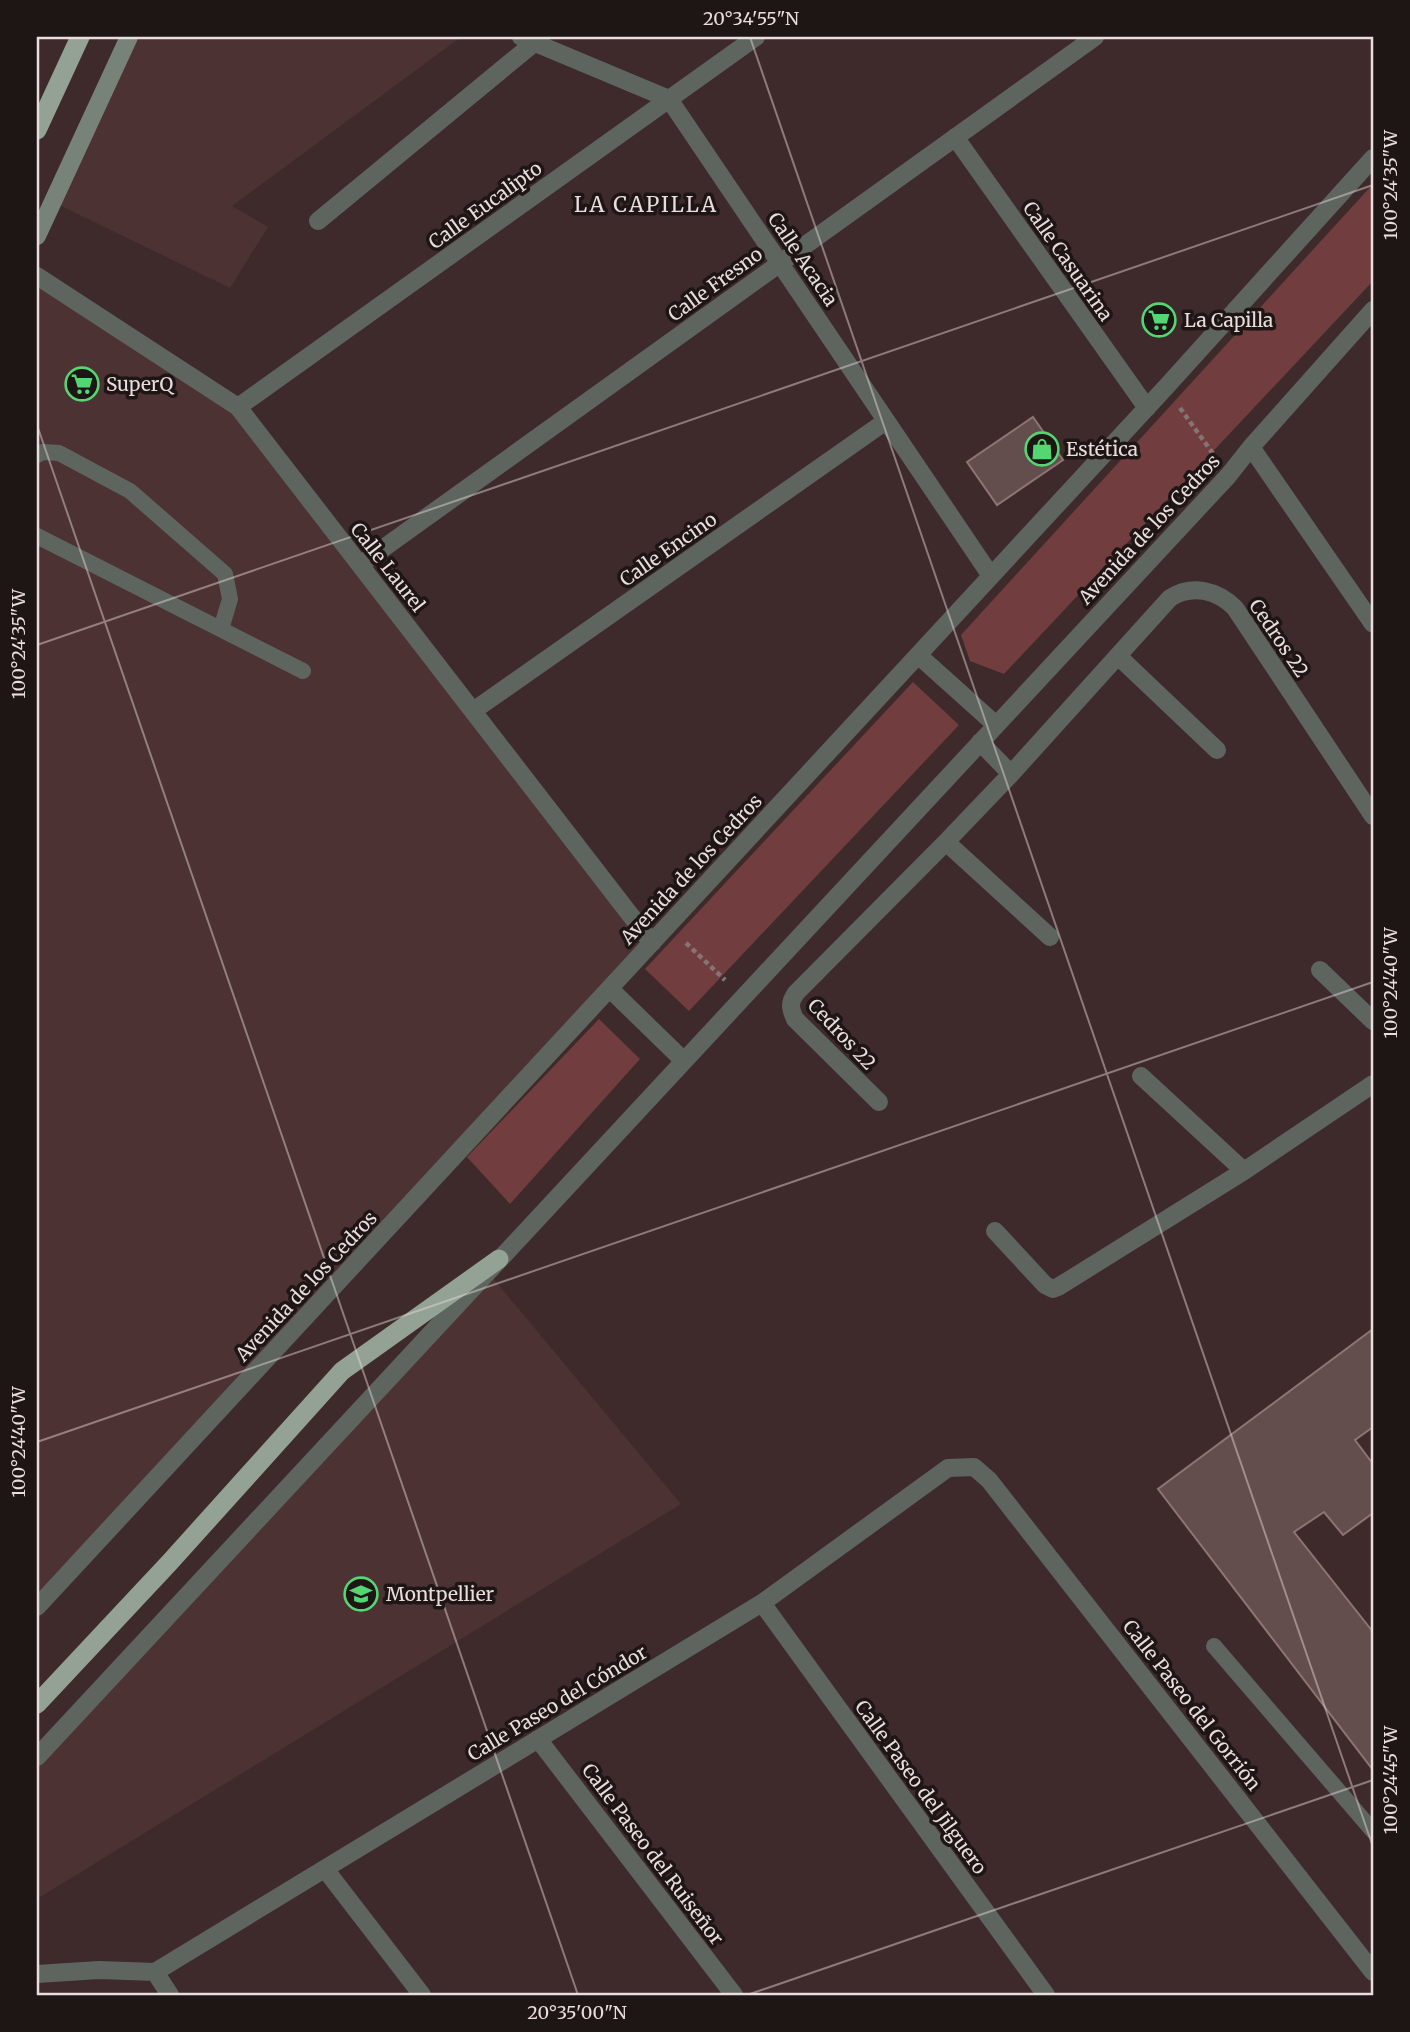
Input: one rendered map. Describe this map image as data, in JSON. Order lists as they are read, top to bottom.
{
  "streets": {
    "street": [
      "Calle Eucalipto",
      "Calle Acacia",
      "Calle Casuarina",
      "Calle Fresno",
      "Avenida de los Cedros",
      "Calle Encino",
      "Calle Laurel",
      "Cedros 22",
      "Calle Paseo del Cóndor",
      "Calle Paseo del Gorrión",
      "Calle Paseo del Jilguero",
      "Calle Paseo del Ruiseñor"
    ]
  },
  "crossings": [
    ["Calle Eucalipto", "Calle Acacia"],
    ["Calle Eucalipto", "Calle Laurel"],
    ["Calle Acacia", "Calle Fresno"],
    ["Calle Acacia", "Avenida de los Cedros"],
    ["Calle Acacia", "Calle Encino"],
    ["Calle Casuarina", "Calle Fresno"],
    ["Calle Casuarina", "Avenida de los Cedros"],
    ["Calle Fresno", "Calle Laurel"],
    ["Avenida de los Cedros", "Calle Laurel"],
    ["Calle Encino", "Calle Laurel"],
    ["Calle Paseo del Cóndor", "Calle Paseo del Gorrión"],
    ["Calle Paseo del Cóndor", "Calle Paseo del Jilguero"],
    ["Calle Paseo del Cóndor", "Calle Paseo del Ruiseñor"]
  ],
  "districts": ["LA CAPILLA"],
  "places": {
    "supermarket": ["La Capilla", "SuperQ"],
    "shop": ["Estética"],
    "school or university": ["Montpellier"]
  },
  "coordinates": [
    "20°34'55\"N",
    "100°24'35\"W",
    "100°24'40\"W",
    "100°24'45\"W",
    "20°35'00\"N"
  ]
}
